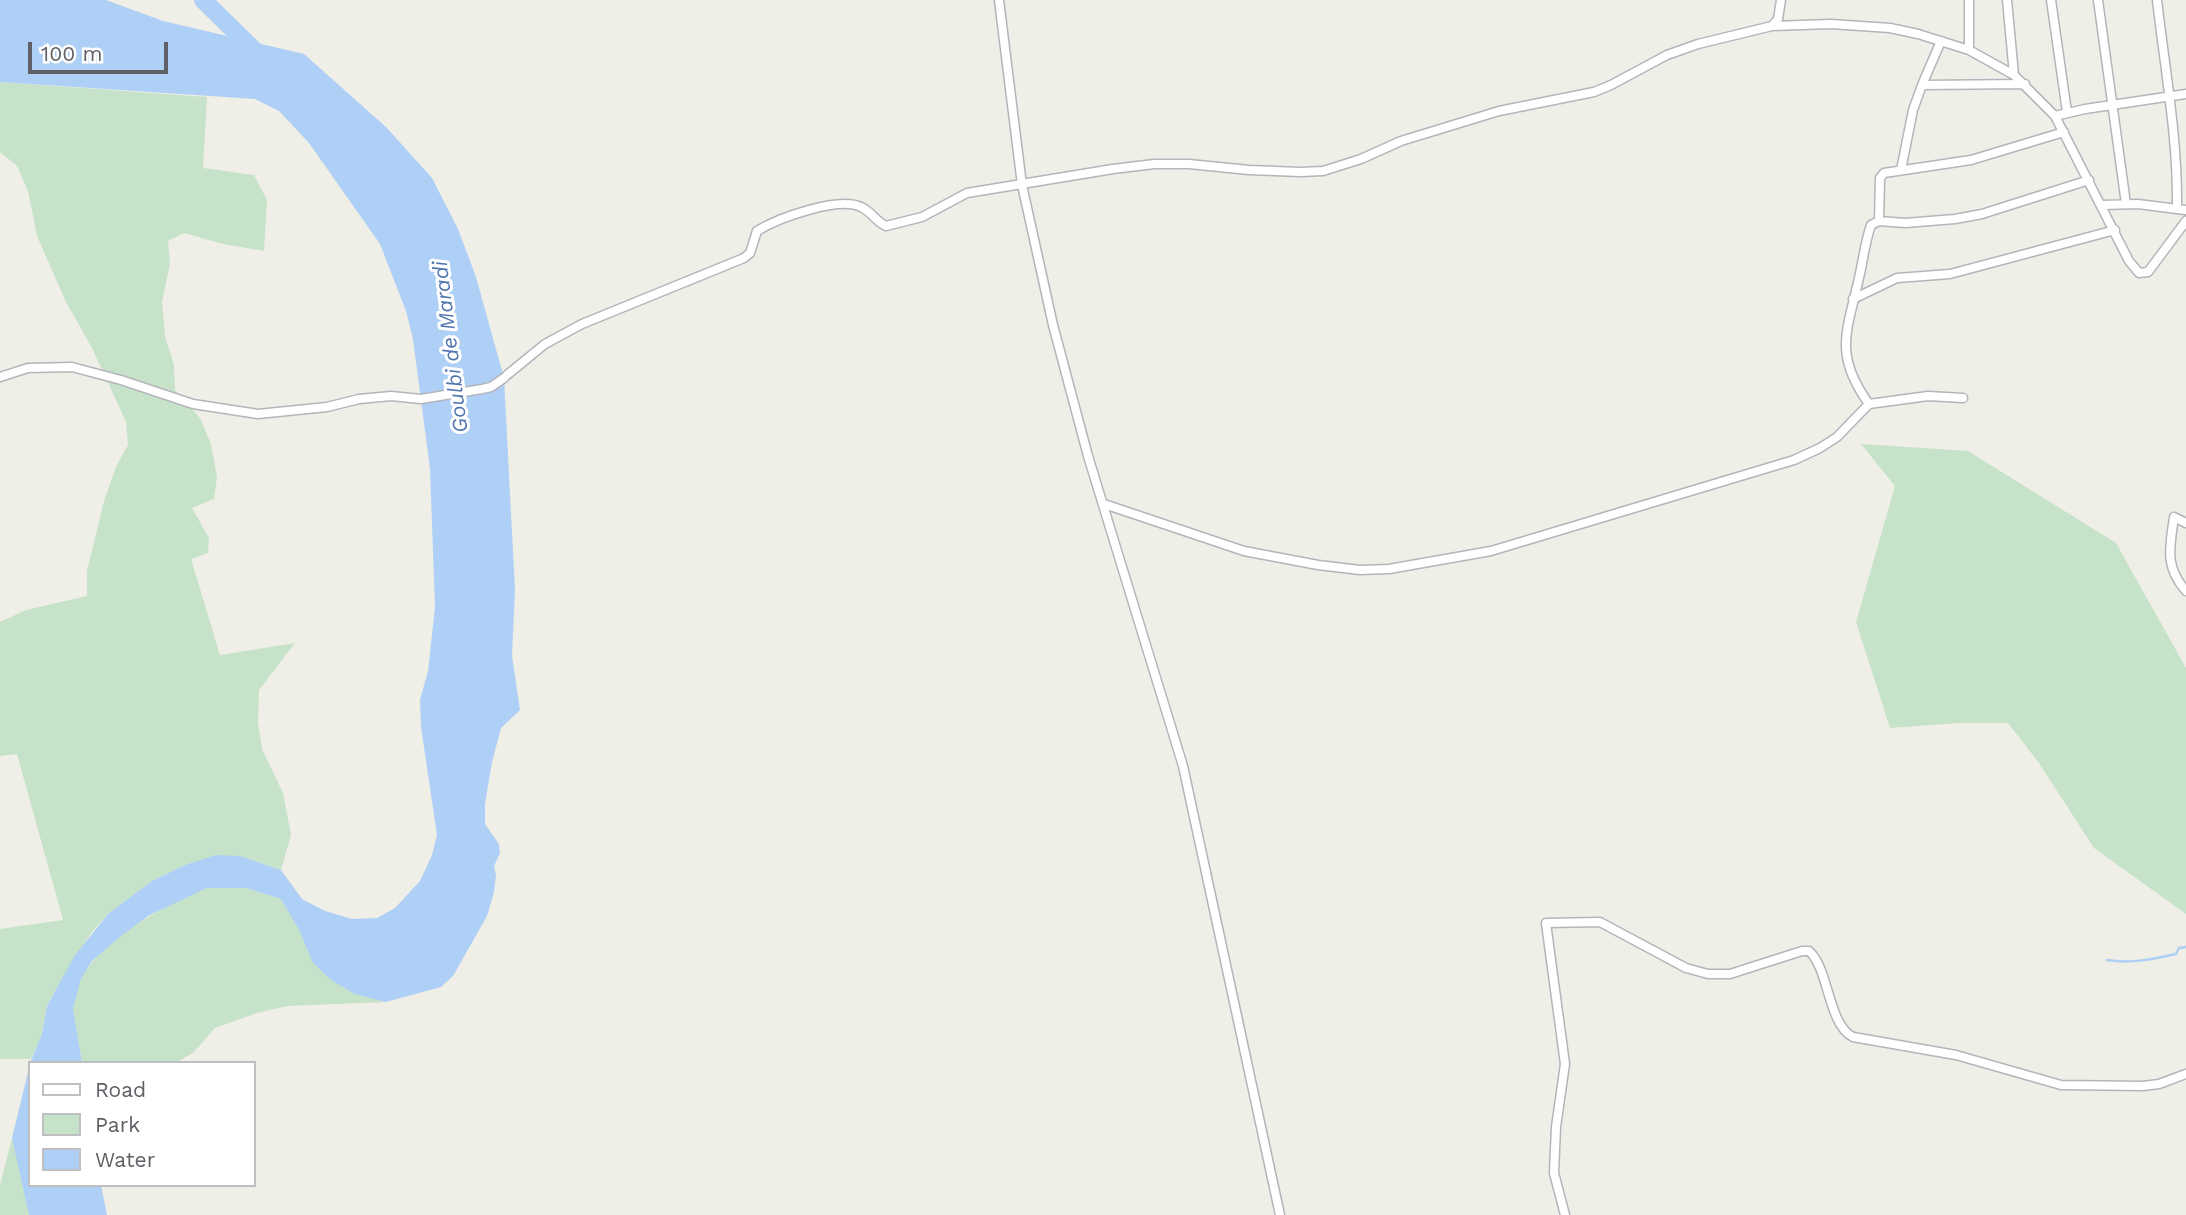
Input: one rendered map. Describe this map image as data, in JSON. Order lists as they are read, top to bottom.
{
  "water": ["Goulbi de Maradi"],
  "legend": ["Road", "Park", "Water"],
  "scale_bar": "100 m"
}
